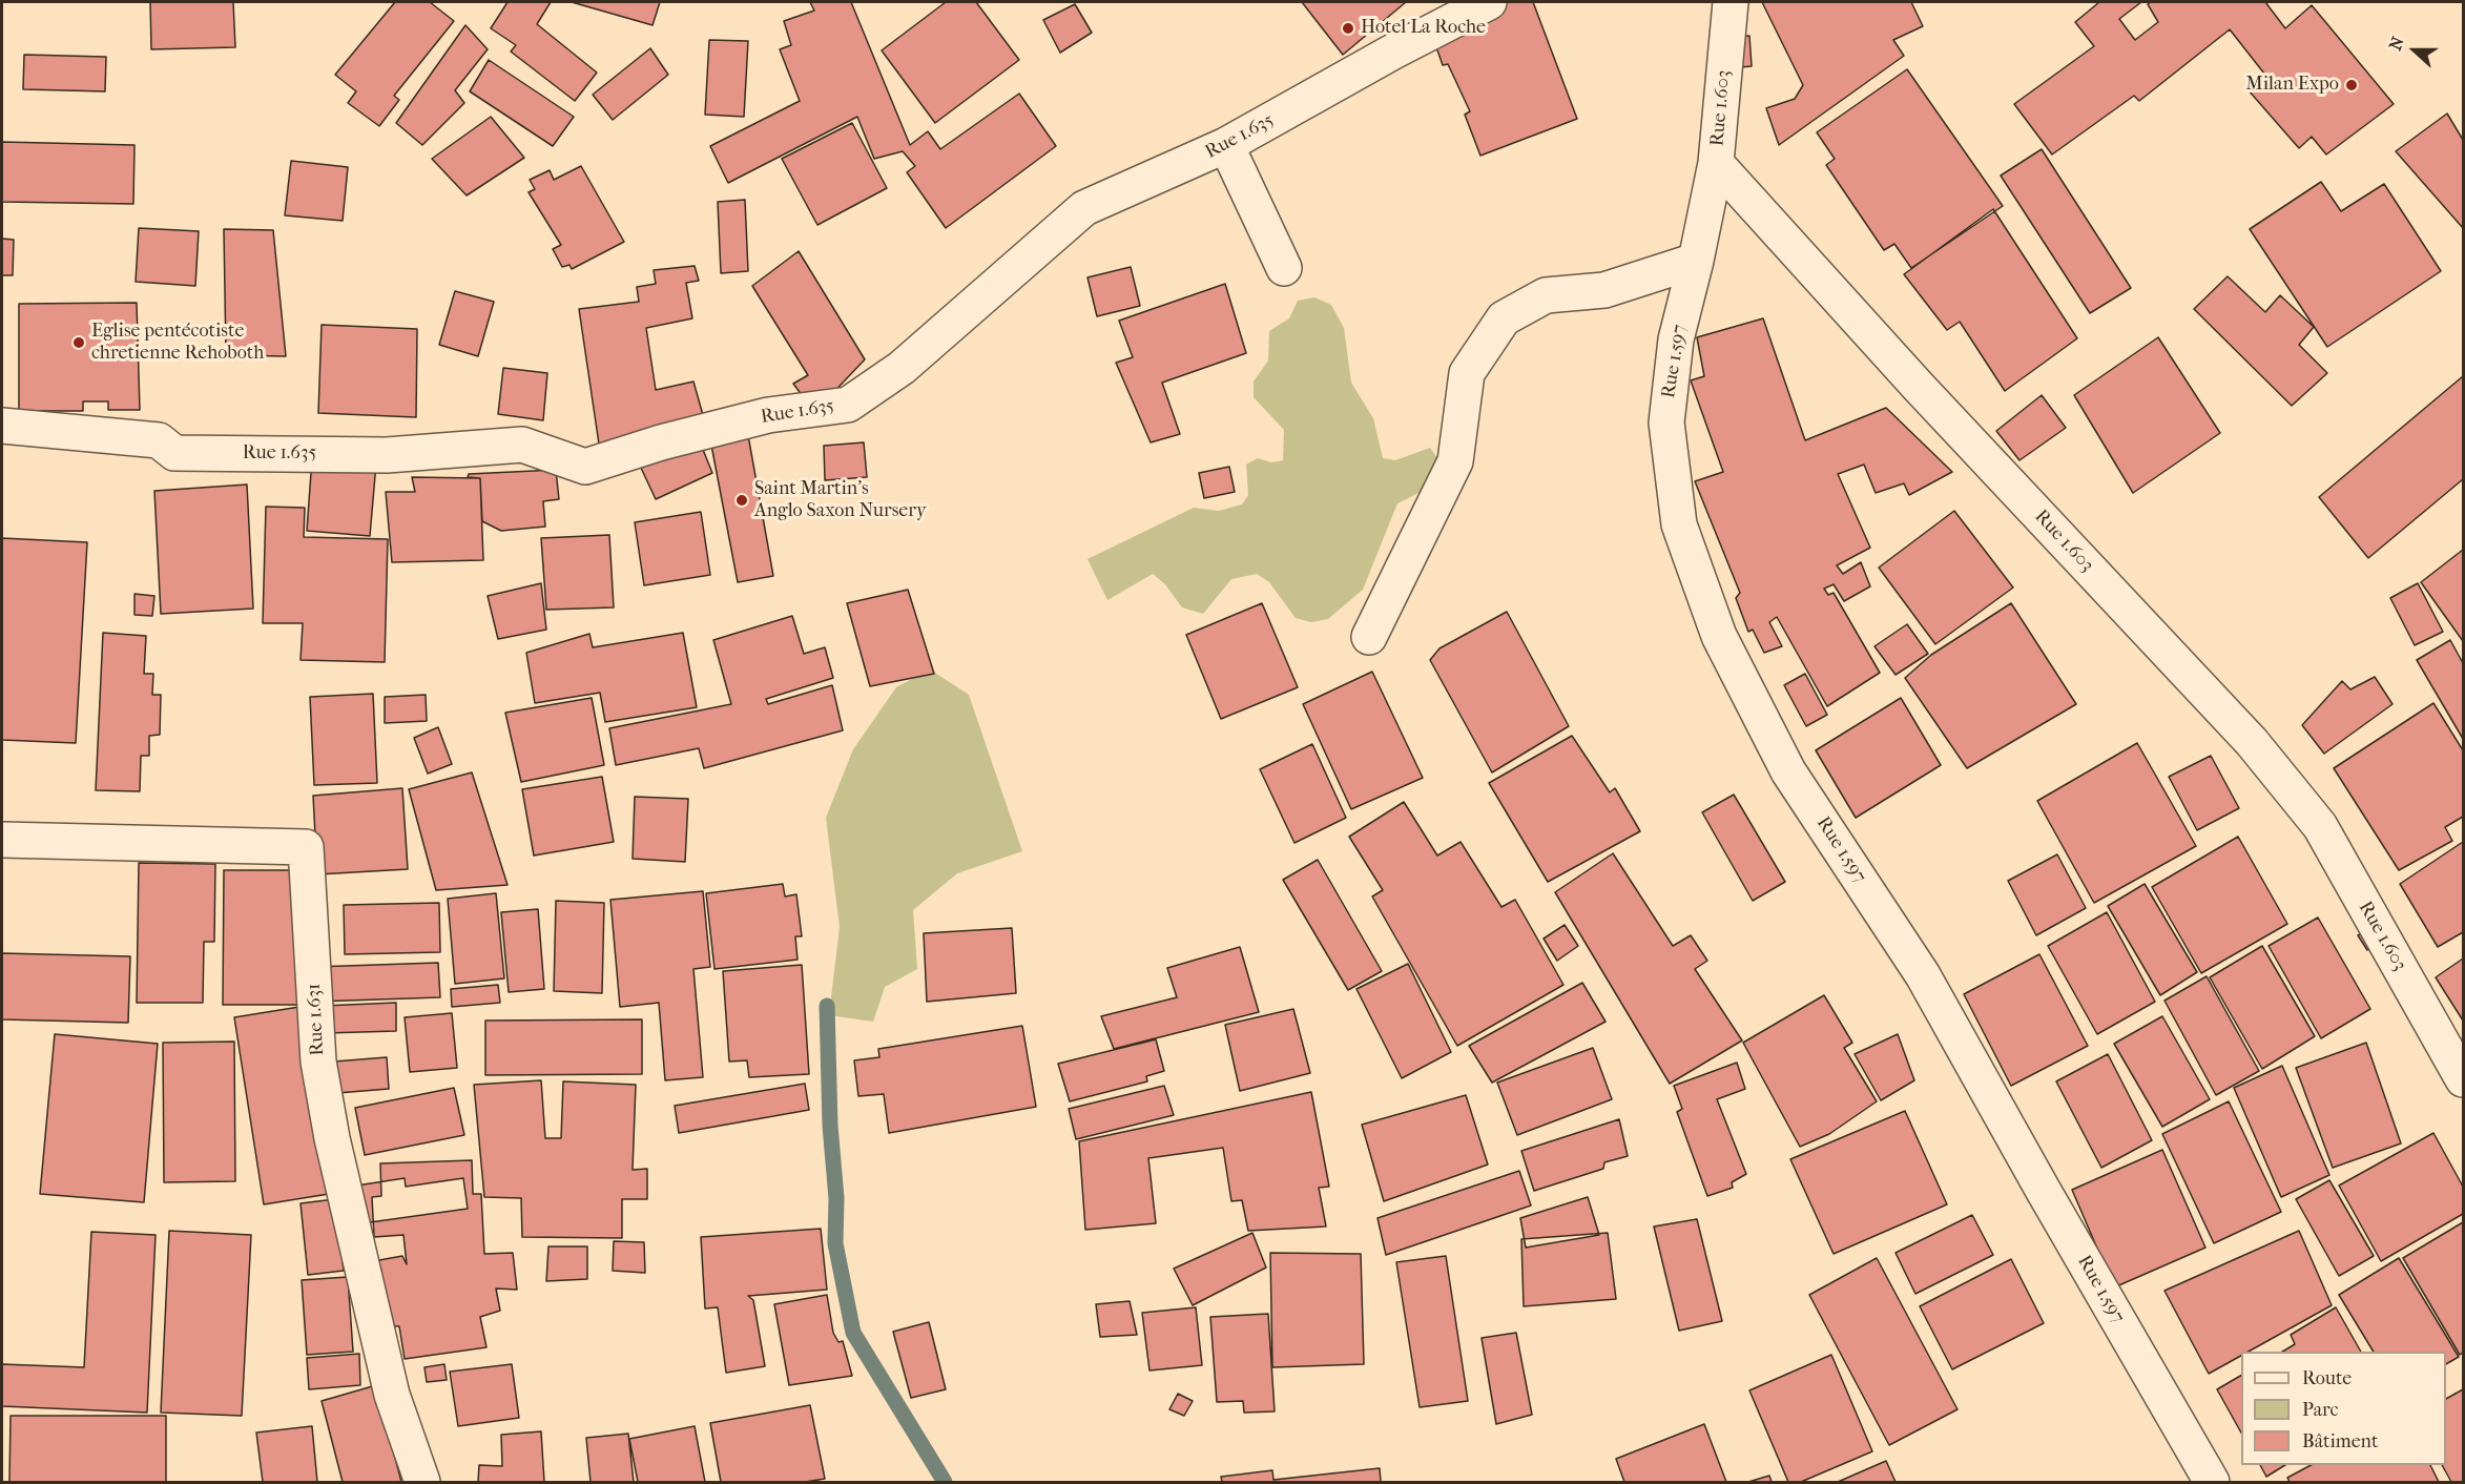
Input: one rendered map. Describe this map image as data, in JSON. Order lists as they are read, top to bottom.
{
  "streets": {
    "street": [
      "Rue 1.603",
      "Rue 1.635",
      "Rue 1.597",
      "Rue 1.631"
    ]
  },
  "crossings": [
    ["Rue 1.603", "Rue 1.597"]
  ],
  "places": [
    "Hotel La Roche",
    "Milan Expo",
    "Eglise pentécotiste chretienne Rehoboth",
    "Saint Martin's Anglo Saxon Nursery"
  ],
  "legend": ["Route", "Parc", "Bâtiment"],
  "north": "left"
}
